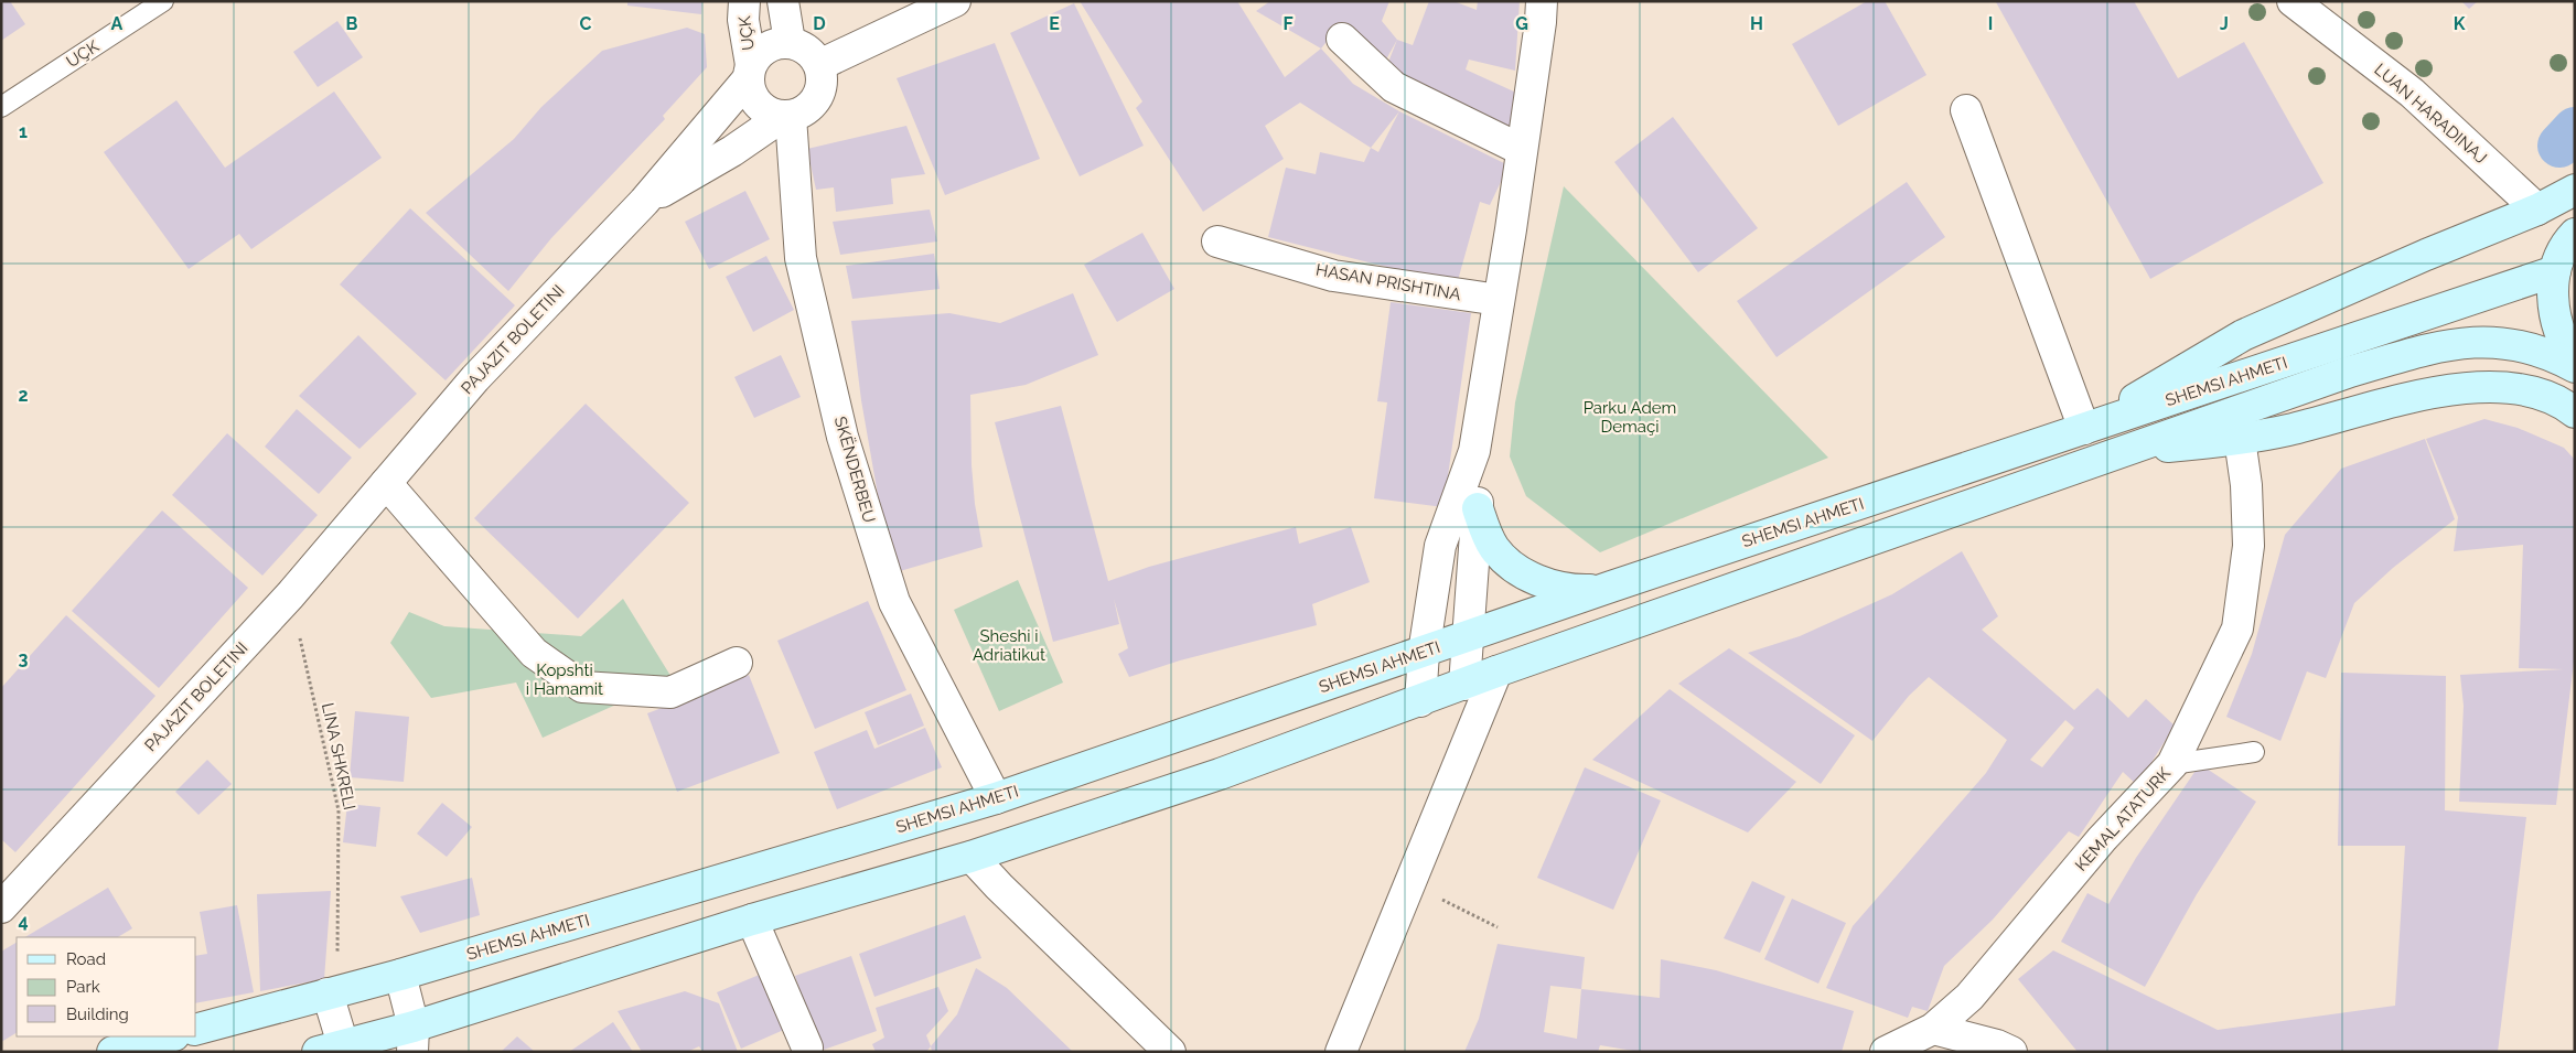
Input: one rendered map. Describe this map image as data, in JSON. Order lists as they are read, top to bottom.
{
  "streets": {
    "main road": ["SHEMSI AHMETI"],
    "street": [
      "UÇK",
      "LUAN HARADINAJ",
      "HASAN PRISHTINA",
      "PAJAZIT BOLETINI",
      "SKËNDERBEU",
      "KEMAL ATATURK"
    ],
    "path": ["LINA SHKRELI"]
  },
  "crossings": [
    ["UÇK", "PAJAZIT BOLETINI"],
    ["UÇK", "SKËNDERBEU"],
    ["PAJAZIT BOLETINI", "SKËNDERBEU"],
    ["PAJAZIT BOLETINI", "LINA SHKRELI"],
    ["SHEMSI AHMETI", "SKËNDERBEU"],
    ["SHEMSI AHMETI", "LINA SHKRELI"]
  ],
  "parks": ["Parku Adem Demaçi", "Sheshi i Adriatikut", "Kopshti i Hamamit"],
  "legend": ["Road", "Park", "Building"],
  "grid": {
    "columns": [
      "A",
      "B",
      "C",
      "D",
      "E",
      "F",
      "G",
      "H",
      "I",
      "J",
      "K"
    ],
    "rows": [
      "1",
      "2",
      "3",
      "4"
    ]
  }
}
